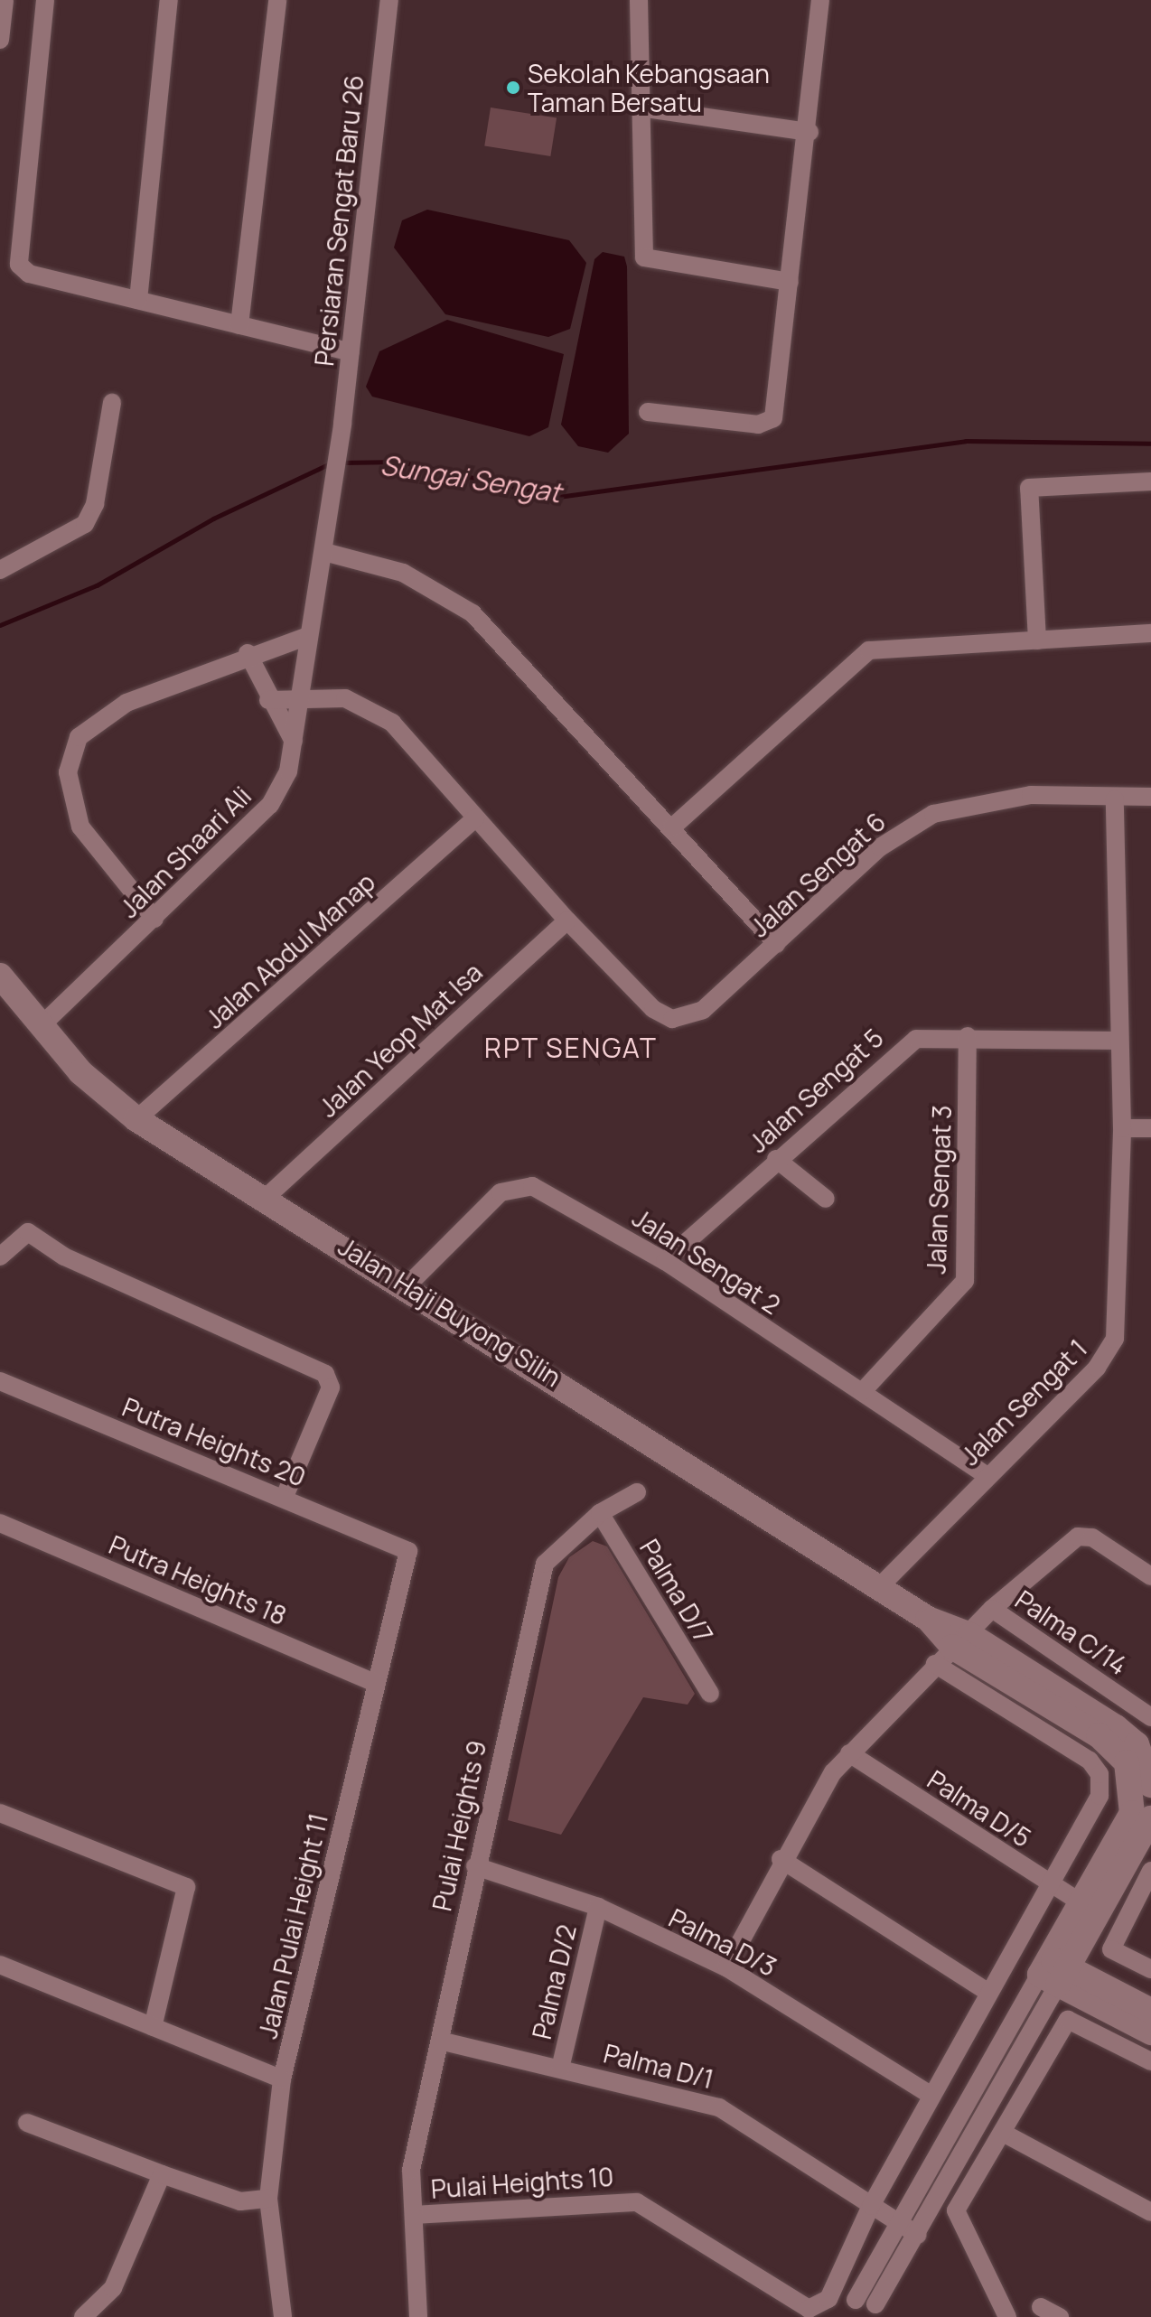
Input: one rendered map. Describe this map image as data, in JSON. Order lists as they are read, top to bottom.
{
  "streets": {
    "street": [
      "Persiaran Sengat Baru 26",
      "Jalan Shaari Ali",
      "Jalan Sengat 6",
      "Jalan Abdul Manap",
      "Jalan Yeop Mat Isa",
      "Jalan Sengat 5",
      "Jalan Sengat 3",
      "Jalan Sengat 2",
      "Jalan Haji Buyong Silin",
      "Jalan Sengat 1",
      "Putra Heights 20",
      "Putra Heights 18",
      "Palma D/7",
      "Palma C/14",
      "Palma D/5",
      "Pulai Heights 9",
      "Jalan Pulai Height 11",
      "Palma D/3",
      "Palma D/2",
      "Palma D/1",
      "Pulai Heights 10"
    ]
  },
  "crossings": [
    ["Persiaran Sengat Baru 26", "Jalan Shaari Ali"],
    ["Jalan Shaari Ali", "Jalan Haji Buyong Silin"],
    ["Jalan Sengat 6", "Jalan Yeop Mat Isa"],
    ["Jalan Sengat 6", "Jalan Sengat 1"],
    ["Jalan Abdul Manap", "Jalan Haji Buyong Silin"],
    ["Jalan Yeop Mat Isa", "Jalan Haji Buyong Silin"],
    ["Jalan Sengat 5", "Jalan Sengat 3"],
    ["Jalan Sengat 5", "Jalan Sengat 2"],
    ["Jalan Sengat 5", "Jalan Sengat 1"],
    ["Jalan Sengat 3", "Jalan Sengat 2"],
    ["Jalan Sengat 2", "Jalan Haji Buyong Silin"],
    ["Jalan Sengat 2", "Jalan Sengat 1"],
    ["Jalan Haji Buyong Silin", "Jalan Sengat 1"],
    ["Jalan Haji Buyong Silin", "Palma C/14"],
    ["Putra Heights 20", "Jalan Pulai Height 11"],
    ["Putra Heights 18", "Jalan Pulai Height 11"],
    ["Palma D/7", "Pulai Heights 9"],
    ["Palma C/14", "Palma D/5"],
    ["Palma C/14", "Palma D/3"],
    ["Pulai Heights 9", "Palma D/3"],
    ["Pulai Heights 9", "Palma D/1"],
    ["Pulai Heights 9", "Pulai Heights 10"],
    ["Palma D/3", "Palma D/2"],
    ["Palma D/2", "Palma D/1"],
    ["Palma D/1", "Pulai Heights 10"]
  ],
  "districts": ["RPT SENGAT"],
  "water": ["Sungai Sengat"],
  "places": ["Sekolah Kebangsaan Taman Bersatu"]
}
